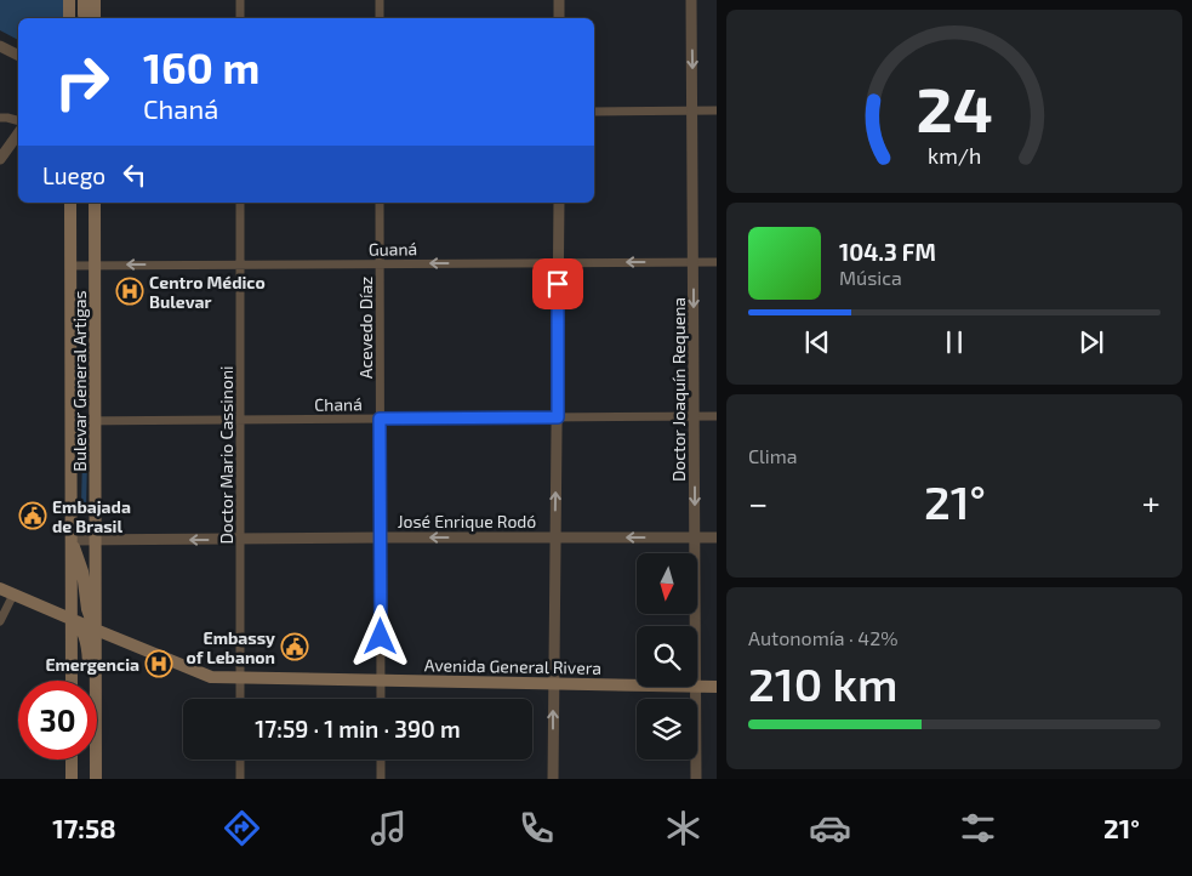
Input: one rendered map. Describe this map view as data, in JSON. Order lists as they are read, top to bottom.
{
  "streets": {
    "main road": ["Bulevar General Artigas", "Avenida General Rivera"],
    "street": [
      "Guaná",
      "Acevedo Díaz",
      "Doctor Joaquín Requena",
      "Chaná",
      "Doctor Mario Cassinoni",
      "José Enrique Rodó"
    ]
  },
  "crossings": [
    ["Guaná", "Acevedo Díaz"],
    ["Guaná", "Bulevar General Artigas"],
    ["Guaná", "Doctor Joaquín Requena"],
    ["Guaná", "Doctor Mario Cassinoni"],
    ["Acevedo Díaz", "Chaná"],
    ["Acevedo Díaz", "José Enrique Rodó"],
    ["Acevedo Díaz", "Avenida General Rivera"],
    ["Bulevar General Artigas", "Chaná"],
    ["Bulevar General Artigas", "José Enrique Rodó"],
    ["Bulevar General Artigas", "Avenida General Rivera"],
    ["Doctor Joaquín Requena", "Chaná"],
    ["Doctor Joaquín Requena", "José Enrique Rodó"],
    ["Chaná", "Doctor Mario Cassinoni"],
    ["Doctor Mario Cassinoni", "José Enrique Rodó"],
    ["Doctor Mario Cassinoni", "Avenida General Rivera"]
  ],
  "one_way": ["Guaná", "Doctor Joaquín Requena", "José Enrique Rodó"],
  "places": {
    "hospital": ["Centro Médico Bulevar", "Emergencia"],
    "public building": ["Embajada de Brasil", "Embassy of Lebanon"]
  },
  "north": "bottom",
  "page": {
    "turn": ["160 m", "Chaná"],
    "then": "Luego",
    "song": ["104.3 FM", "Música"],
    "tile": [
      "Clima",
      ["Autonomía · 42%", "210 km"]
    ],
    "heat": ["−", "21°", "+"],
    "limit": "30",
    "trip": "17:59 · 1 min · 390 m",
    "tabs": ["17:58", "21°"],
    "gauge": ["24", "km/h"]
  }
}
